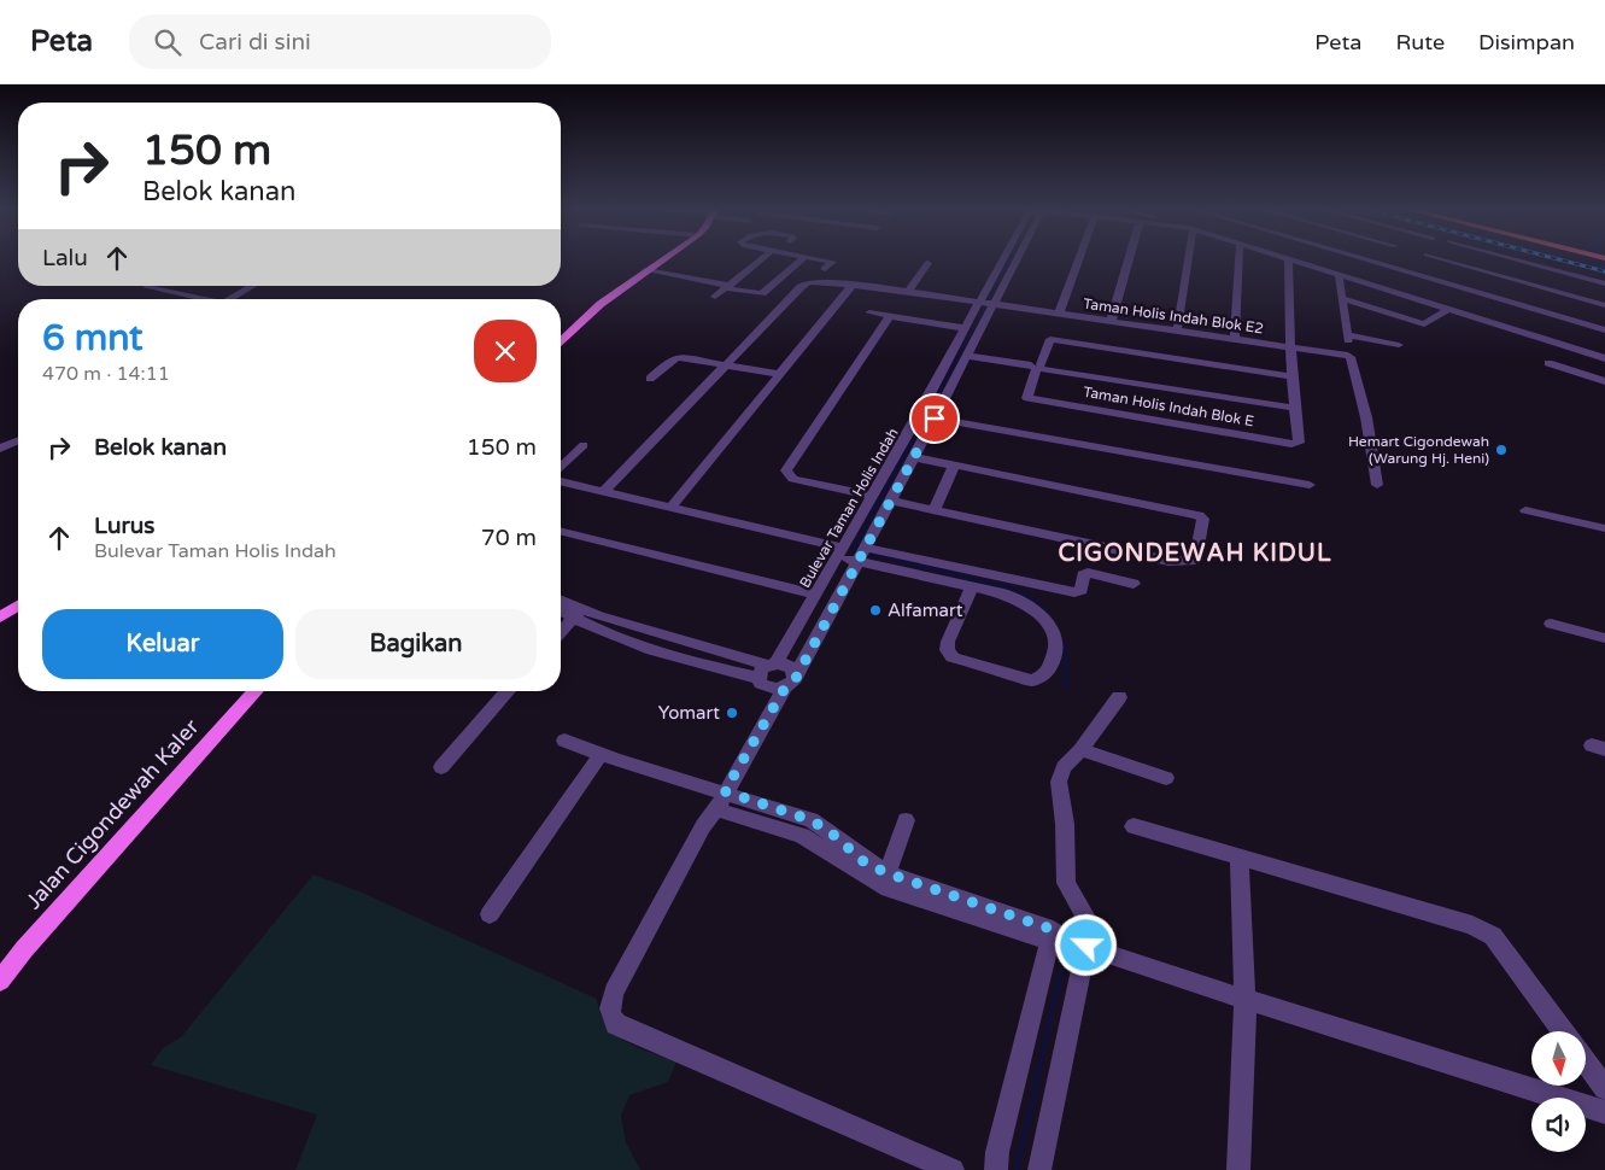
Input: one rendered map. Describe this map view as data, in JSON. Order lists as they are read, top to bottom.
{
  "streets": {
    "main road": ["Jalan Cigondewah Kaler"],
    "street": ["Taman Holis Indah Blok E2", "Taman Holis Indah Blok E", "Bulevar Taman Holis Indah"]
  },
  "crossings": [
    ["Taman Holis Indah Blok E2", "Taman Holis Indah Blok E"],
    ["Taman Holis Indah Blok E2", "Bulevar Taman Holis Indah"],
    ["Taman Holis Indah Blok E", "Bulevar Taman Holis Indah"]
  ],
  "districts": ["CIGONDEWAH KIDUL"],
  "places": ["Hemart Cigondewah (Warung Hj. Heni)", "Alfamart", "Yomart"],
  "north": "bottom",
  "page": {
    "header": "Peta",
    "search": "Cari di sini",
    "nav": ["Peta", "Rute", "Disimpan"],
    "turn": ["150 m", "Belok kanan"],
    "then": "Lalu",
    "heading": ["6 mnt", "470 m · 14:11"],
    "list": [
      {
        "name": "Belok kanan",
        "value": "150 m"
      },
      {
        "name": "Lurus",
        "note": "Bulevar Taman Holis Indah",
        "value": "70 m"
      }
    ],
    "buttons": ["Keluar", "Bagikan"]
  }
}
